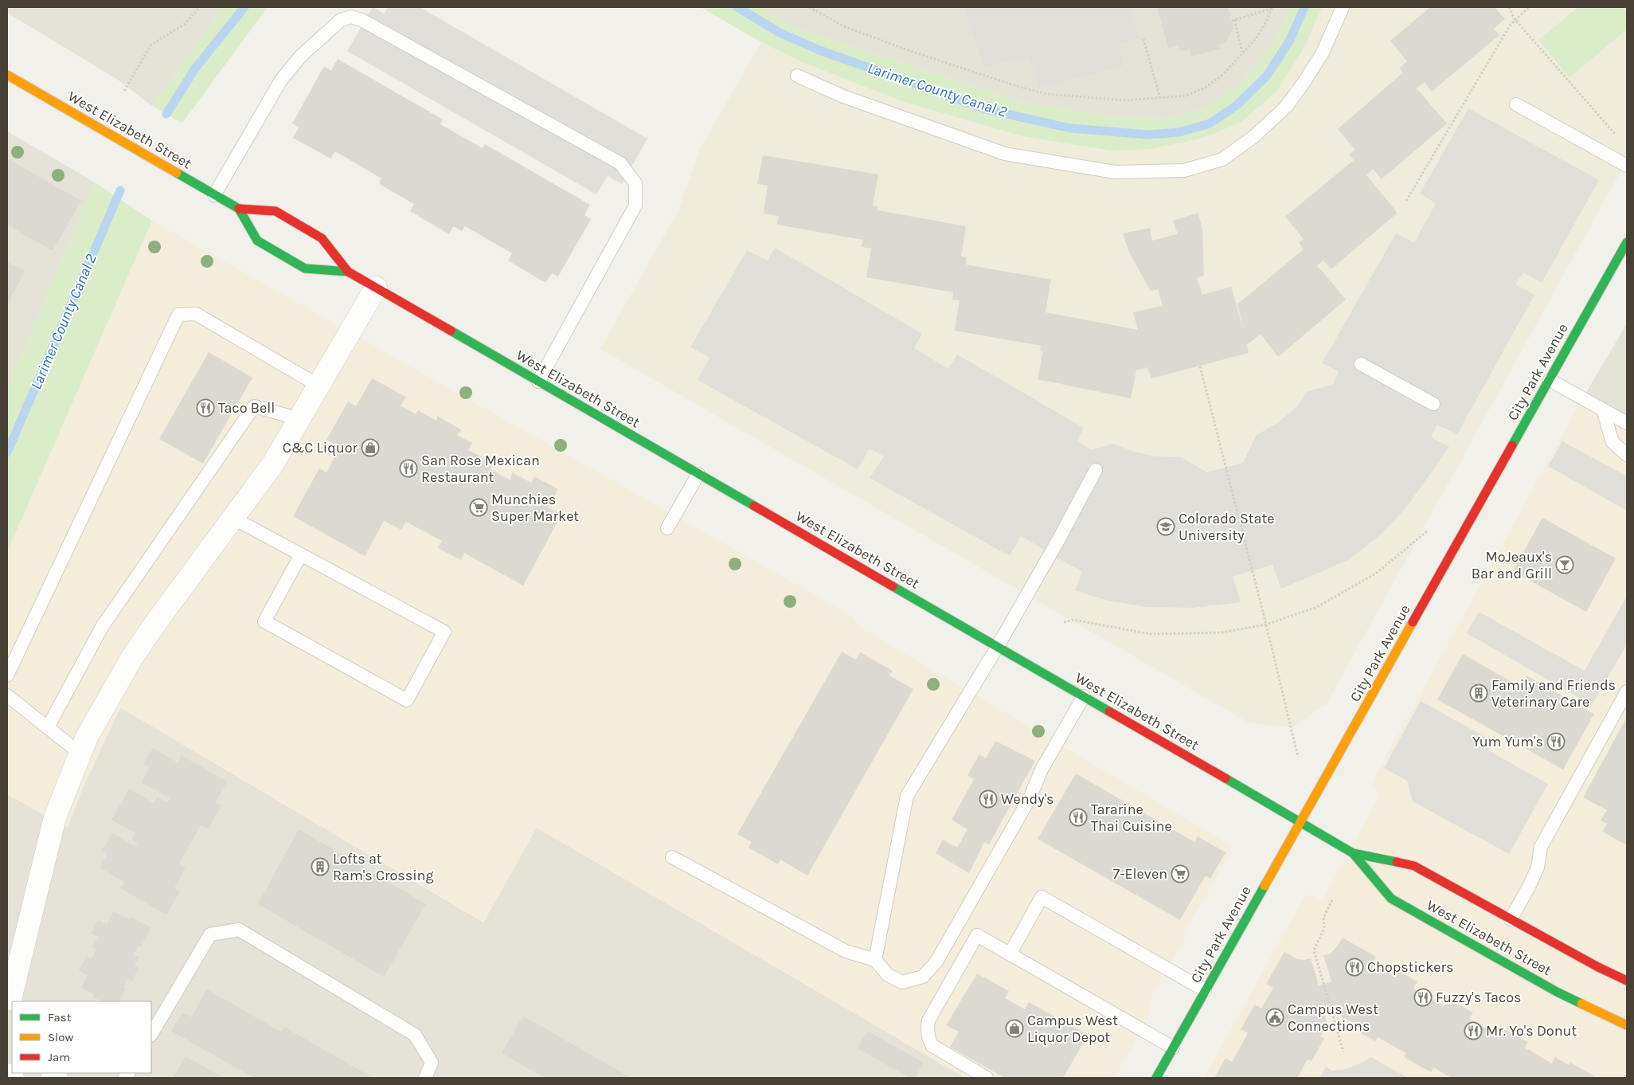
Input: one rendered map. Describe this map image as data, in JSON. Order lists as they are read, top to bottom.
{
  "streets": {
    "main road": ["West Elizabeth Street", "City Park Avenue"]
  },
  "crossings": [
    ["West Elizabeth Street", "City Park Avenue"]
  ],
  "water": ["Larimer County Canal 2"],
  "places": {
    "restaurant": [
      "Taco Bell",
      "San Rose Mexican Restaurant",
      "Yum Yum's",
      "Wendy's",
      "Tararine Thai Cuisine",
      "Chopstickers",
      "Fuzzy's Tacos",
      "Mr. Yo's Donut"
    ],
    "shop": ["C&C Liquor", "Campus West Liquor Depot"],
    "supermarket": ["Munchies Super Market", "7-Eleven"],
    "school or university": ["Colorado State University"],
    "bar": ["MoJeaux's Bar and Grill"],
    "building": ["Family and Friends Veterinary Care", "Lofts at Ram's Crossing"],
    "public building": ["Campus West Connections"]
  },
  "legend": ["Fast", "Slow", "Jam"]
}
